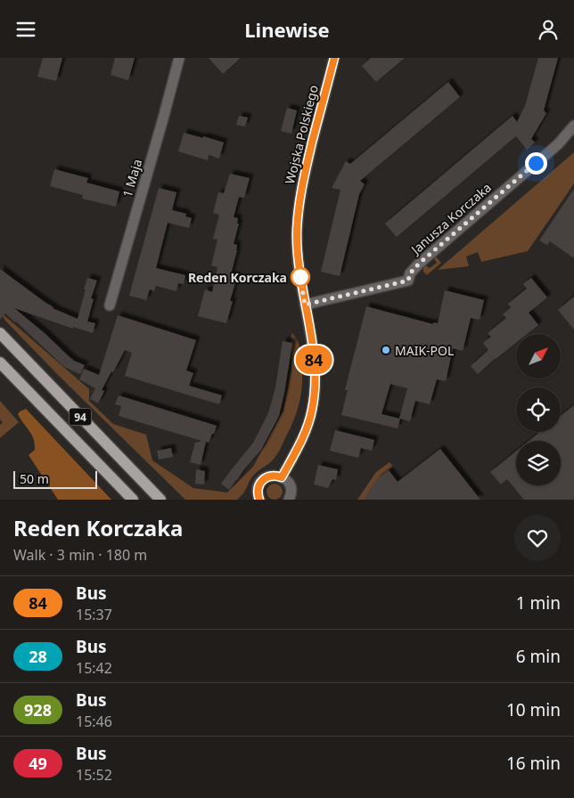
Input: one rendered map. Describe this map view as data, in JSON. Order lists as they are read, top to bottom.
{
  "streets": {
    "main road": ["94"],
    "street": ["Wojska Polskiego", "1 Maja", "Janusza Korczaka"]
  },
  "crossings": [
    ["Wojska Polskiego", "Janusza Korczaka"]
  ],
  "places": ["Reden Korczaka", "MAIK-POL"],
  "lines": ["bus line 84"],
  "scale_bar": "50 m",
  "north": "top right",
  "page": {
    "header": "Linewise",
    "on_map": "84",
    "scale": "50 m",
    "heading": ["Reden Korczaka", "Walk · 3 min · 180 m"],
    "list": [
      {
        "mark": "84",
        "name": "Bus",
        "note": "15:37",
        "value": "1 min"
      },
      {
        "mark": "28",
        "name": "Bus",
        "note": "15:42",
        "value": "6 min"
      },
      {
        "mark": "928",
        "name": "Bus",
        "note": "15:46",
        "value": "10 min"
      },
      {
        "mark": "49",
        "name": "Bus",
        "note": "15:52",
        "value": "16 min"
      }
    ]
  }
}
